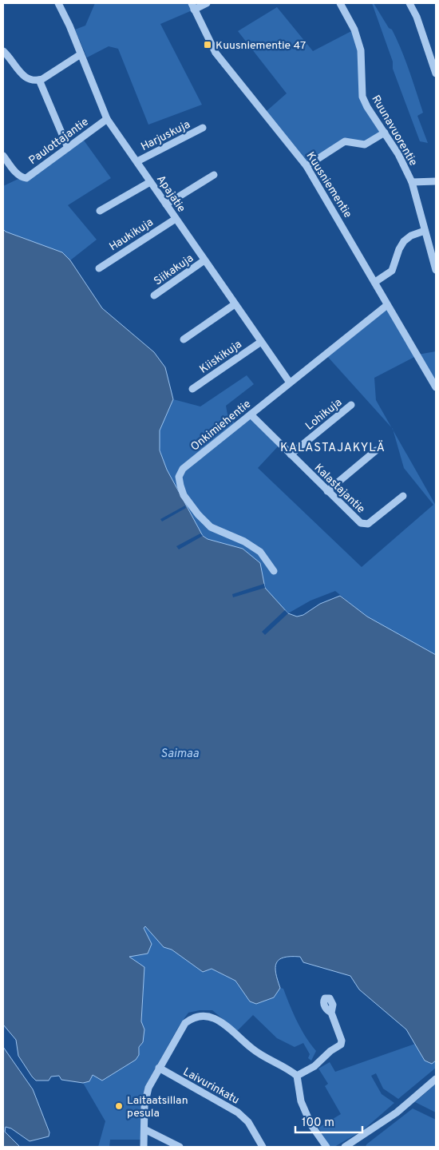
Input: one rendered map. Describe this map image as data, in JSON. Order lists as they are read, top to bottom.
{
  "streets": {
    "street": [
      "Ruunavuorentie",
      "Harjuskuja",
      "Paulottajantie",
      "Kuusniementie",
      "Apajatie",
      "Haukikuja",
      "Siikakuja",
      "Kiiskikuja",
      "Lohikuja",
      "Onkimiehentie",
      "Kalastajantie",
      "Laivurinkatu"
    ]
  },
  "crossings": [
    ["Harjuskuja", "Apajatie"],
    ["Paulottajantie", "Apajatie"],
    ["Kuusniementie", "Onkimiehentie"],
    ["Apajatie", "Haukikuja"],
    ["Apajatie", "Siikakuja"],
    ["Apajatie", "Kiiskikuja"],
    ["Apajatie", "Onkimiehentie"],
    ["Lohikuja", "Kalastajantie"],
    ["Onkimiehentie", "Kalastajantie"]
  ],
  "districts": ["KALASTAJAKYLÄ"],
  "water": ["Saimaa"],
  "places": {
    "transit": ["Kuusniementie 47"],
    "other": ["Laitaatsillan pesula"]
  },
  "scale_bar": "100 m"
}
